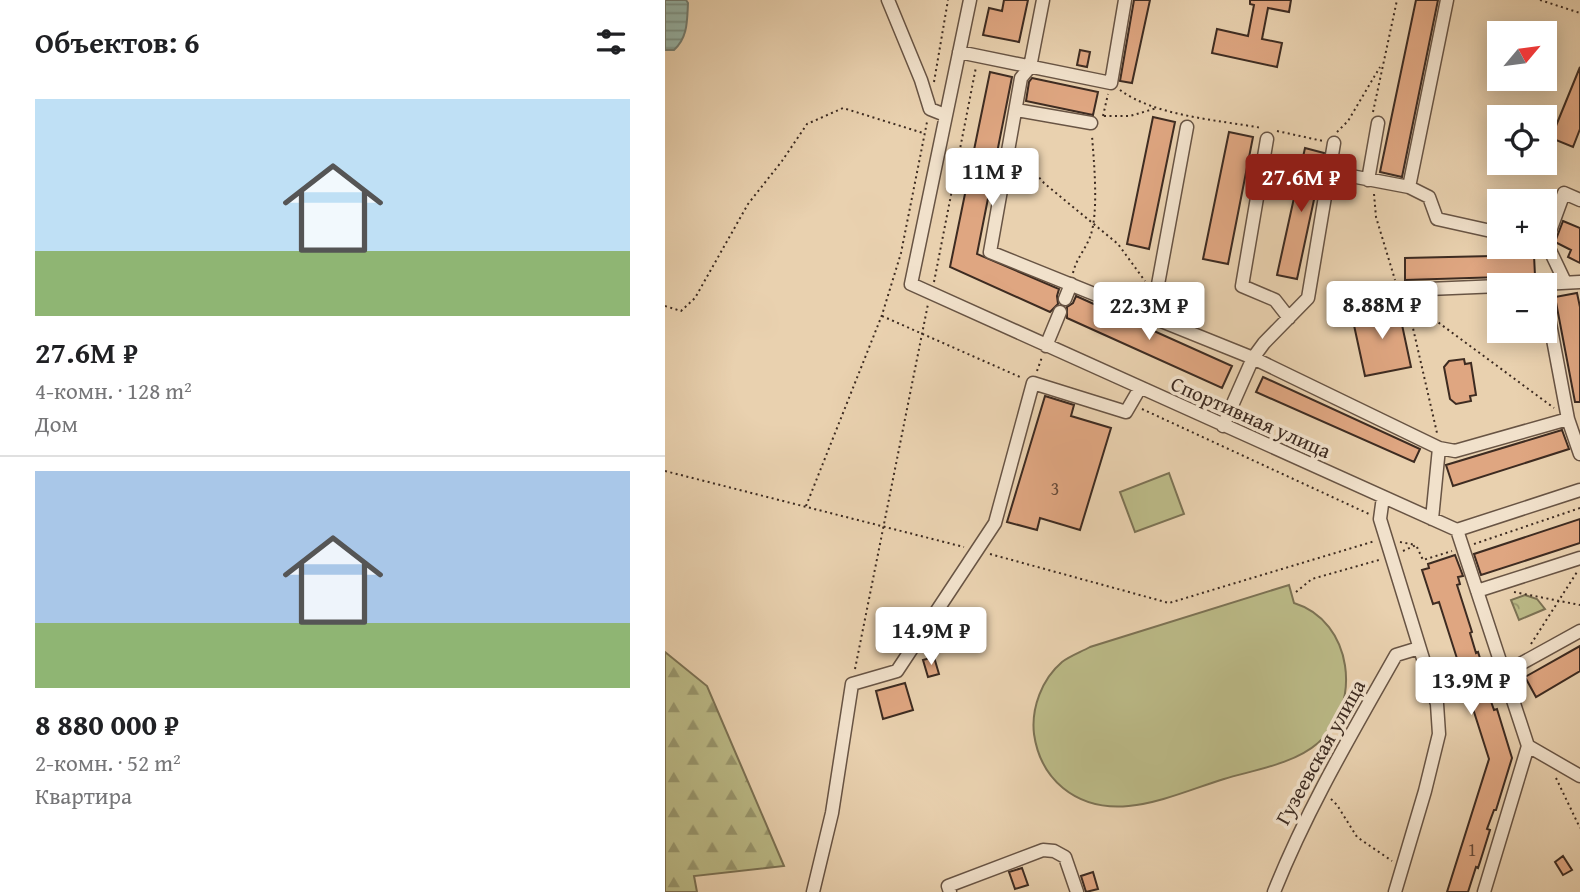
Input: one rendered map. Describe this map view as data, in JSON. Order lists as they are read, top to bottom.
{
  "streets": {
    "street": ["Спортивная улица", "Гузеевская улица"]
  },
  "house_numbers": ["3", "1"],
  "north": "top right",
  "page": {
    "heading": "Объектов: 6",
    "map_buttons": ["+", "−"],
    "list": [
      {
        "name": "27.6M ₽",
        "note": "4-комн. · 128 m² · Дом"
      },
      {
        "name": "8 880 000 ₽",
        "note": "2-комн. · 52 m² · Квартира"
      }
    ],
    "price": [
      "11M ₽",
      "27.6M ₽",
      "8.88M ₽",
      "22.3M ₽",
      "14.9M ₽",
      "13.9M ₽"
    ]
  }
}
